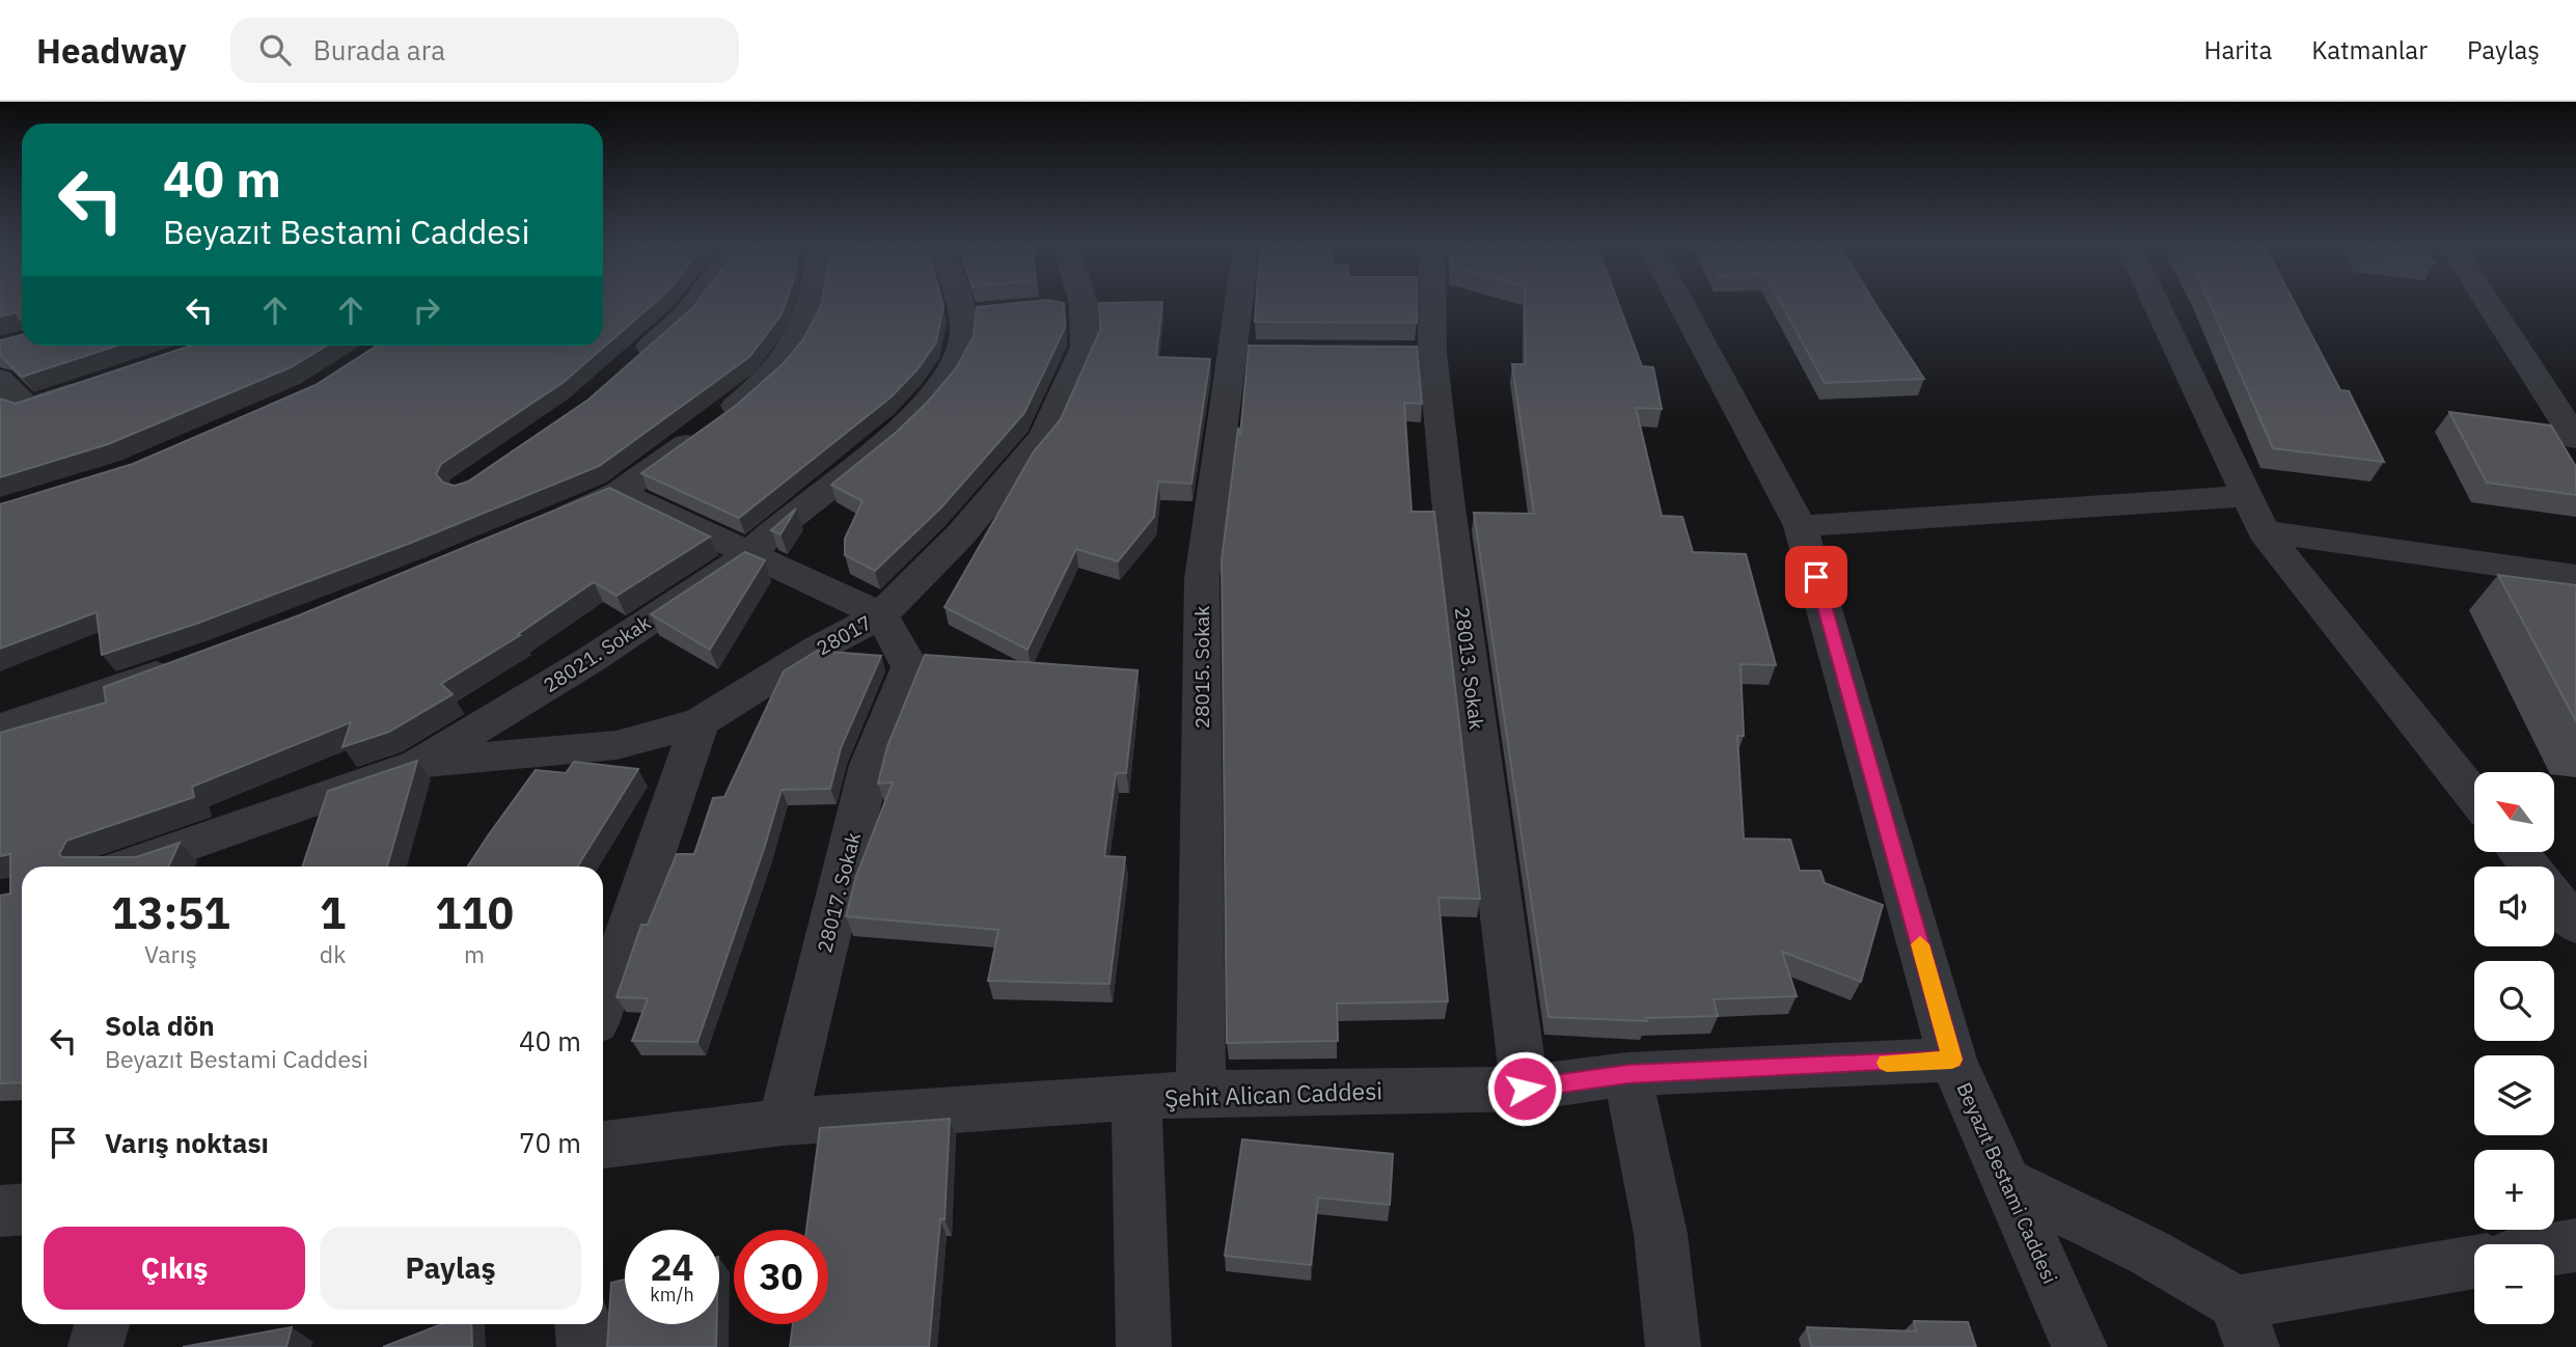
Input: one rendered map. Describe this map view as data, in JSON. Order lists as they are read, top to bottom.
{
  "streets": {
    "street": [
      "28017",
      "28021. Sokak",
      "28015. Sokak",
      "28013. Sokak",
      "28017. Sokak",
      "Şehit Alican Caddesi",
      "Beyazıt Bestami Caddesi"
    ]
  },
  "crossings": [
    ["28017", "28021. Sokak"],
    ["28017", "28017. Sokak"],
    ["28015. Sokak", "Şehit Alican Caddesi"],
    ["28013. Sokak", "Şehit Alican Caddesi"],
    ["28017. Sokak", "Şehit Alican Caddesi"],
    ["Şehit Alican Caddesi", "Beyazıt Bestami Caddesi"]
  ],
  "north": "top left",
  "page": {
    "header": "Headway",
    "search": "Burada ara",
    "nav": ["Harita", "Katmanlar", "Paylaş"],
    "turn": ["40 m", "Beyazıt Bestami Caddesi"],
    "map_buttons": ["+", "−"],
    "eta": [
      "13:51",
      "Varış",
      "1",
      "dk",
      "110",
      "m"
    ],
    "list": [
      {
        "name": "Sola dön",
        "note": "Beyazıt Bestami Caddesi",
        "value": "40 m"
      },
      {
        "name": "Varış noktası",
        "value": "70 m"
      }
    ],
    "buttons": ["Çıkış", "Paylaş"],
    "speed": "24 km/h",
    "limit": "30"
  }
}
